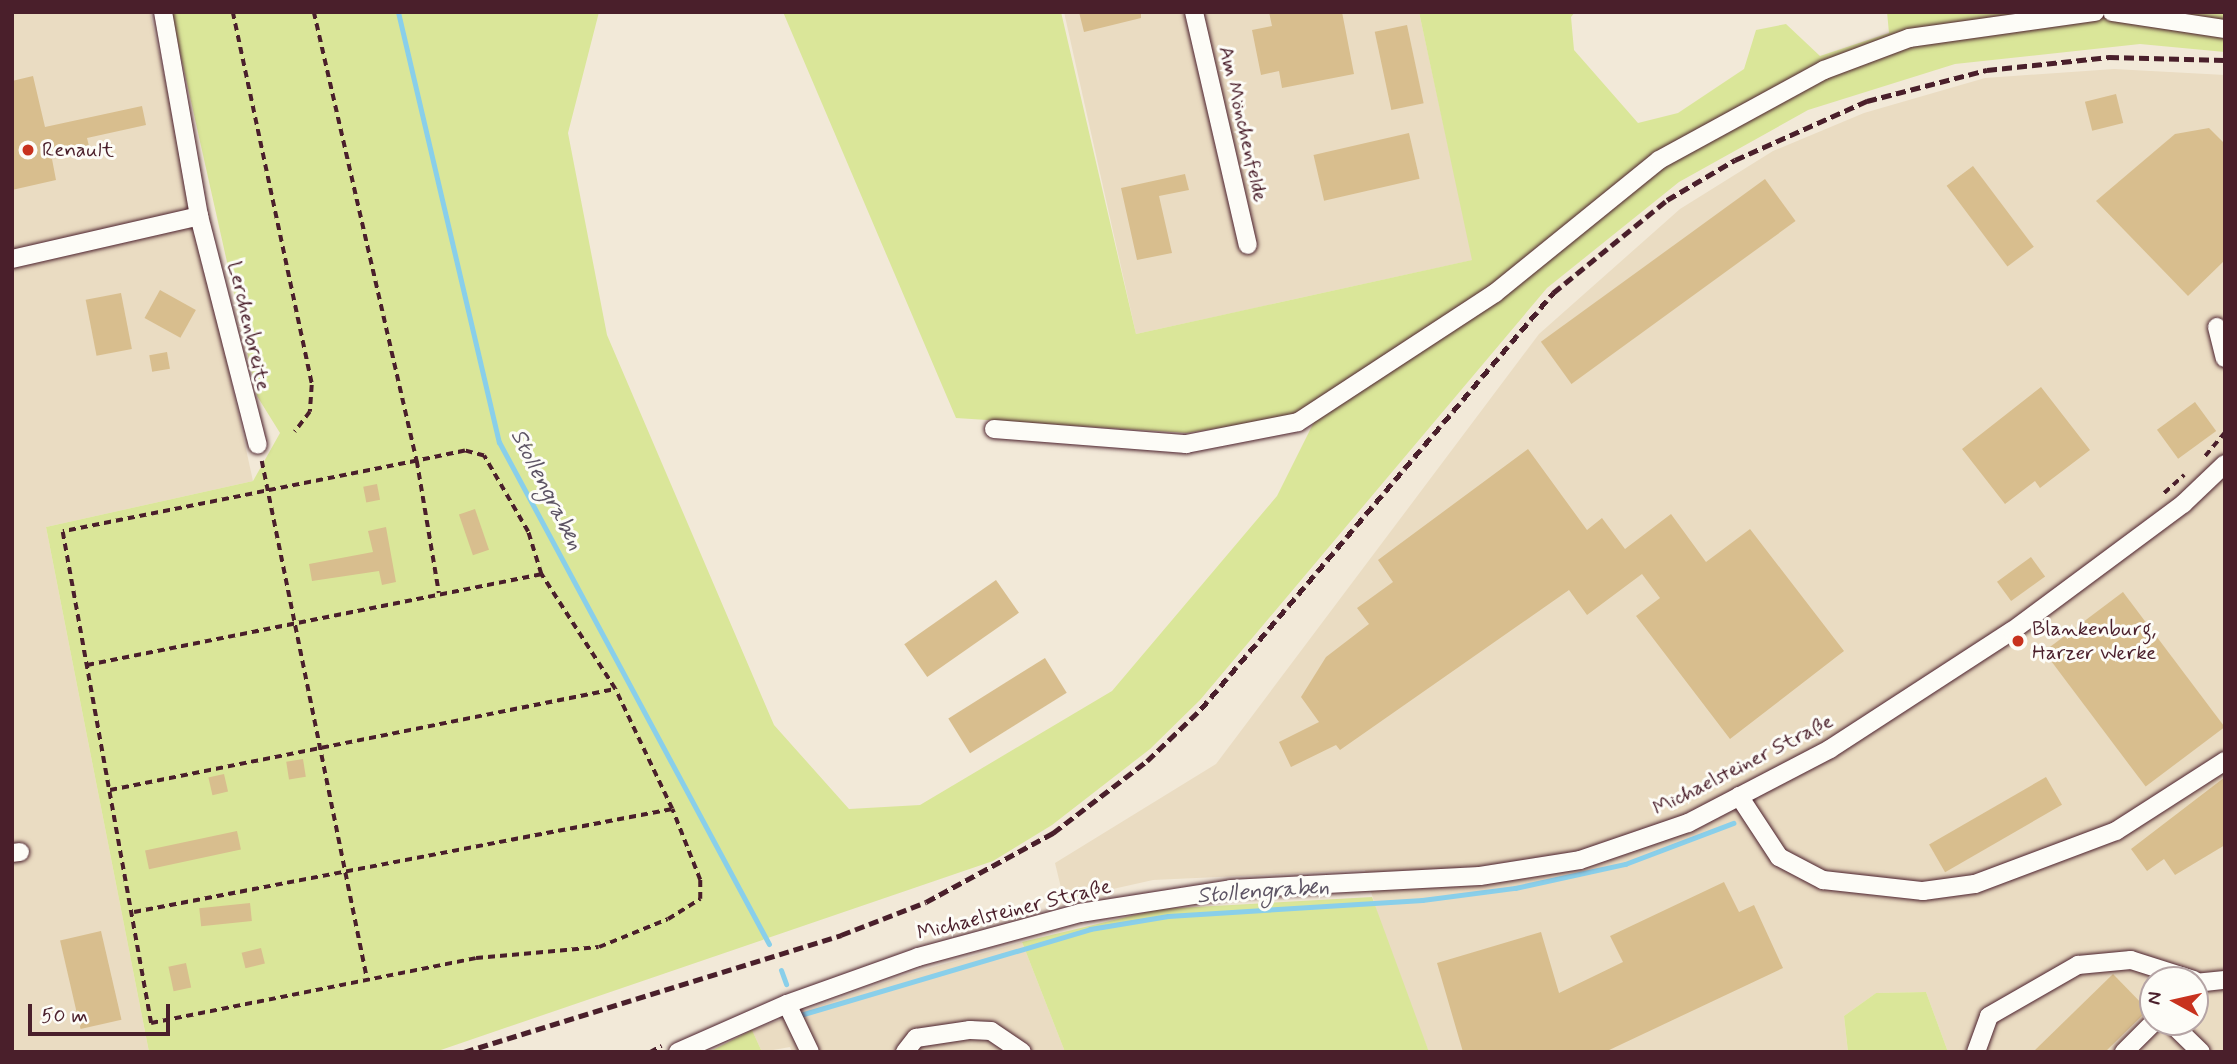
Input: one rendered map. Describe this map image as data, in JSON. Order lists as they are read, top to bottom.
{
  "streets": {
    "street": ["Am Mönchenfelde", "Lerchenbreite", "Michaelsteiner Straße"]
  },
  "water": ["Stollengraben"],
  "places": ["Renault", "Blankenburg, Harzer Werke"],
  "scale_bar": "50 m",
  "north": "left"
}
